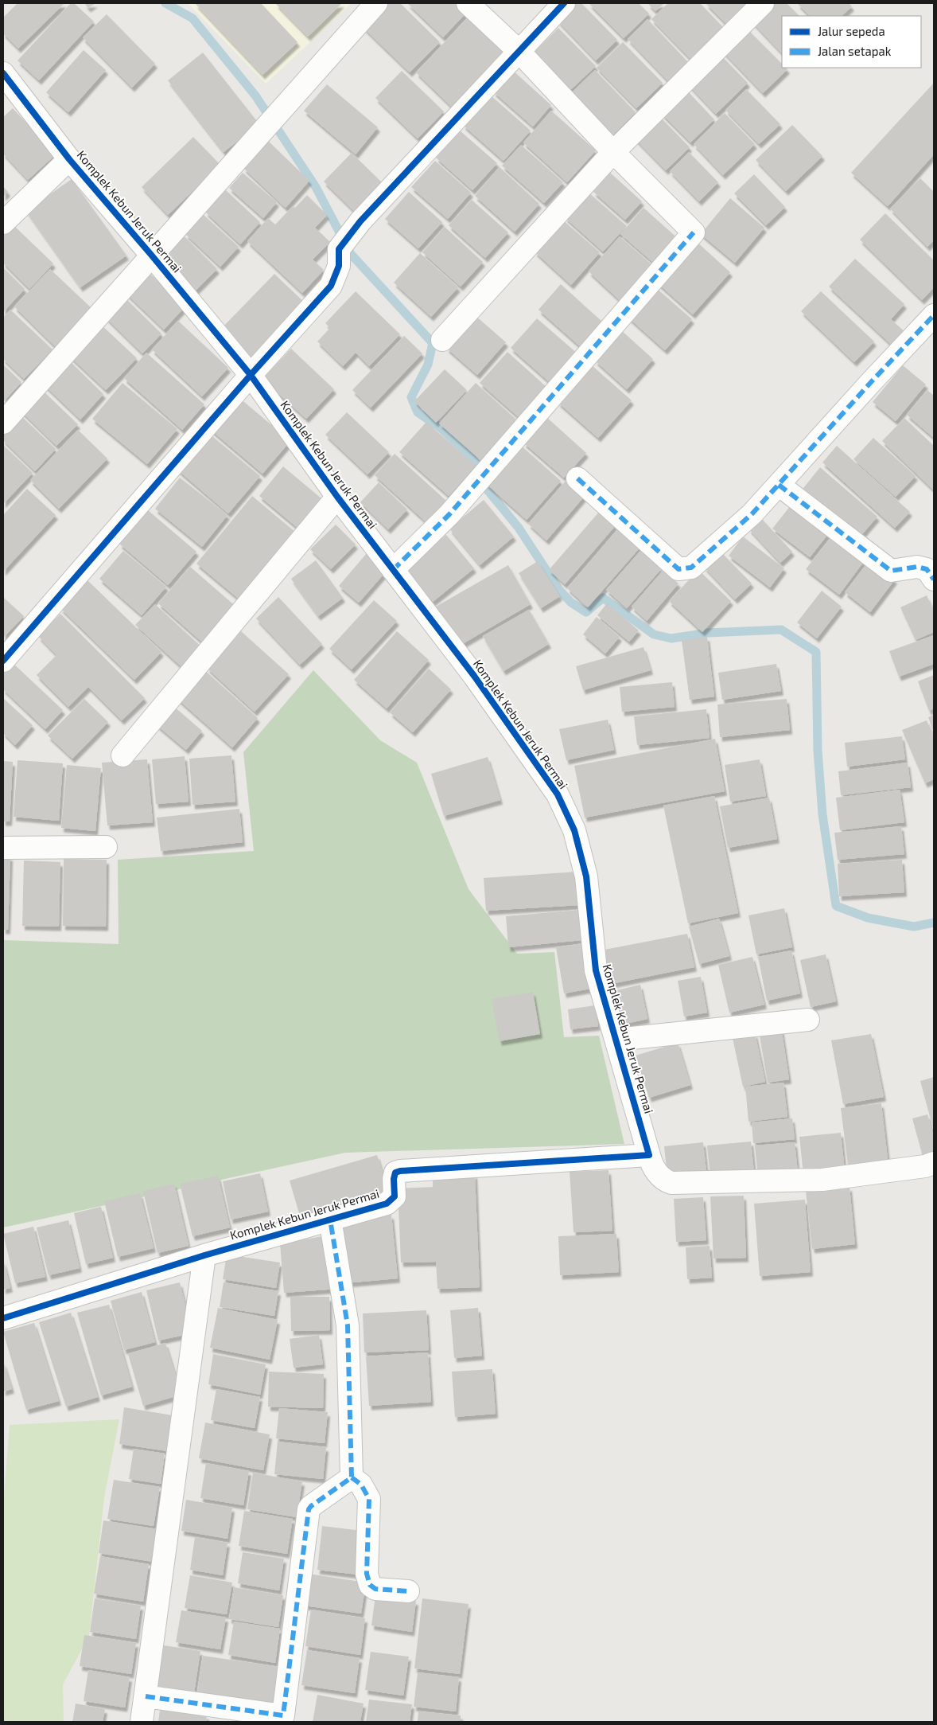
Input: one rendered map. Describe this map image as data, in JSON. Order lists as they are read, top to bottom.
{
  "streets": {
    "street": ["Komplek Kebun Jeruk Permai"]
  },
  "legend": ["Jalur sepeda", "Jalan setapak"]
}
